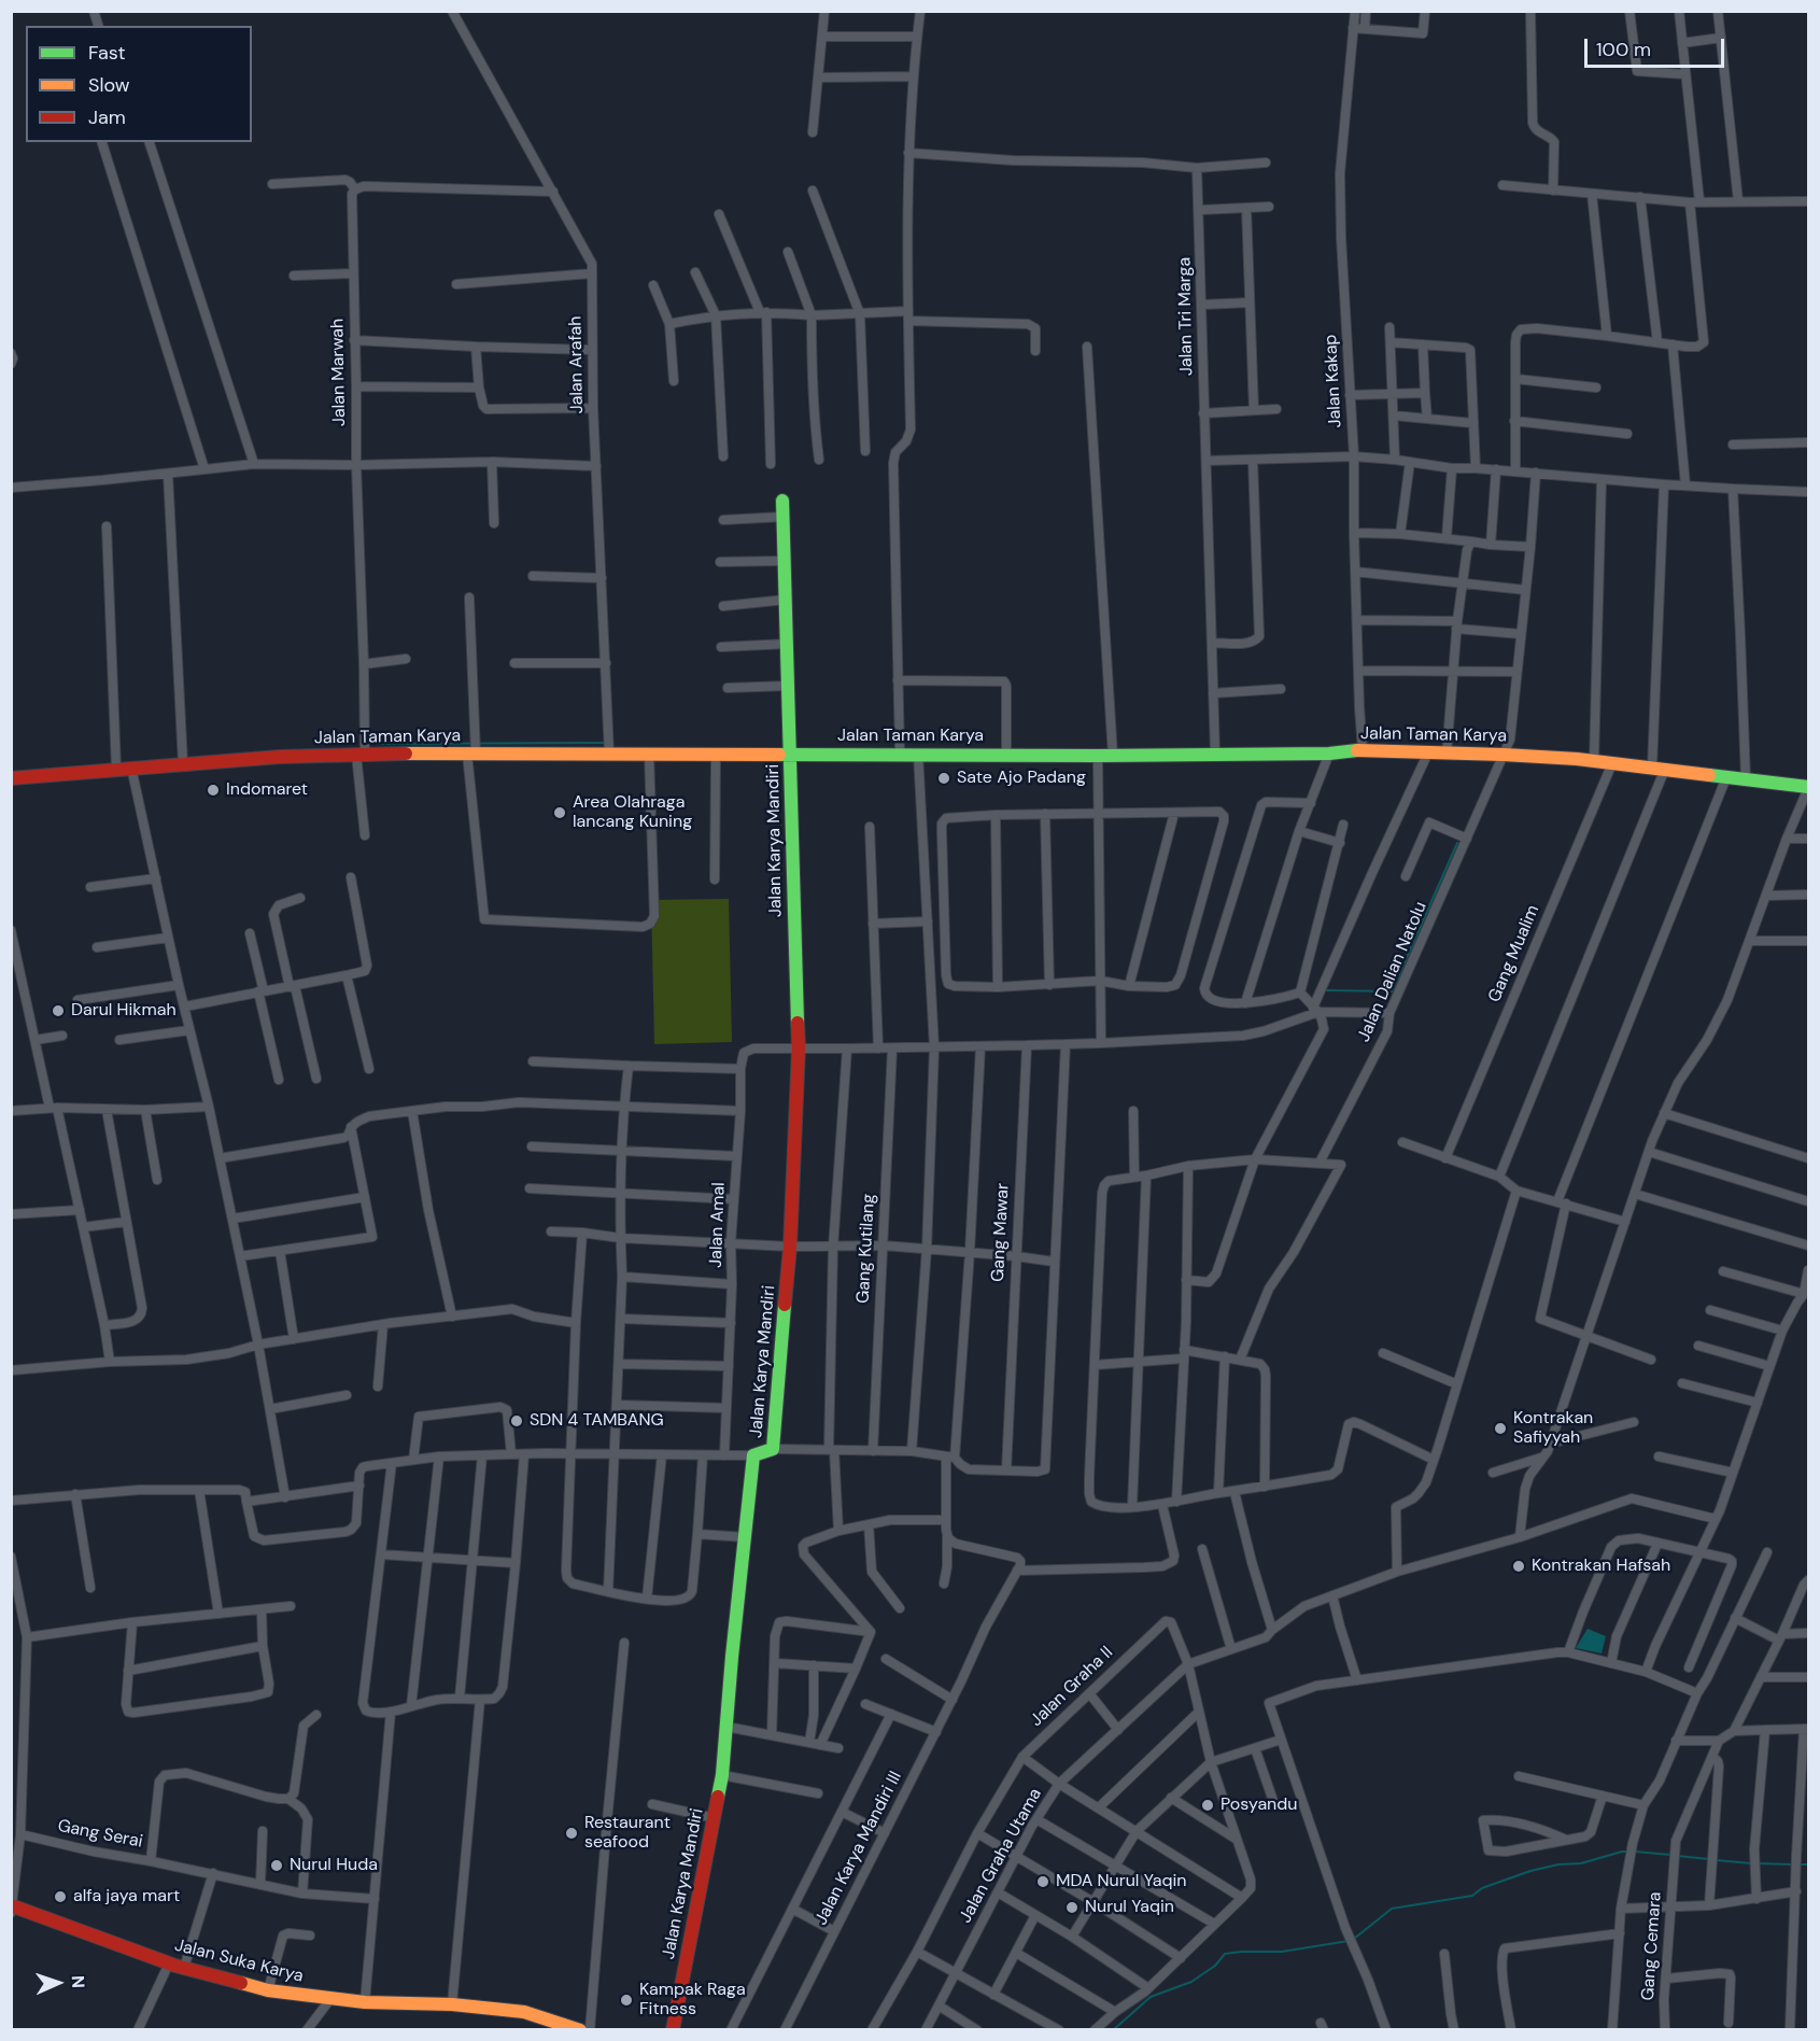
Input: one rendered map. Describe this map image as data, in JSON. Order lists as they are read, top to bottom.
{
  "streets": {
    "street": [
      "Jalan Tri Marga",
      "Jalan Arafah",
      "Jalan Marwah",
      "Jalan Kakap",
      "Jalan Taman Karya",
      "Jalan Karya Mandiri",
      "Gang Mualim",
      "Jalan Dalian Natolu",
      "Jalan Amal",
      "Gang Mawar",
      "Gang Kutilang",
      "Jalan Graha II",
      "Gang Serai",
      "Jalan Karya Mandiri III",
      "Jalan Graha Utama",
      "Gang Cemara",
      "Jalan Suka Karya"
    ]
  },
  "crossings": [
    ["Jalan Tri Marga", "Jalan Taman Karya"],
    ["Jalan Arafah", "Jalan Taman Karya"],
    ["Jalan Marwah", "Jalan Taman Karya"],
    ["Jalan Kakap", "Jalan Taman Karya"],
    ["Jalan Taman Karya", "Jalan Karya Mandiri"],
    ["Jalan Taman Karya", "Gang Mualim"],
    ["Jalan Taman Karya", "Jalan Dalian Natolu"],
    ["Jalan Graha II", "Jalan Graha Utama"]
  ],
  "places": [
    "Sate Ajo Padang",
    "Indomaret",
    "Area Olahraga lancang Kuning",
    "Darul Hikmah",
    "SDN 4 TAMBANG",
    "Kontrakan Safiyyah",
    "Kontrakan Hafsah",
    "Posyandu",
    "Restaurant seafood",
    "Nurul Huda",
    "MDA Nurul Yaqin",
    "alfa jaya mart",
    "Nurul Yaqin",
    "Kampak Raga Fitness"
  ],
  "legend": ["Fast", "Slow", "Jam"],
  "scale_bar": "100 m",
  "north": "right"
}
